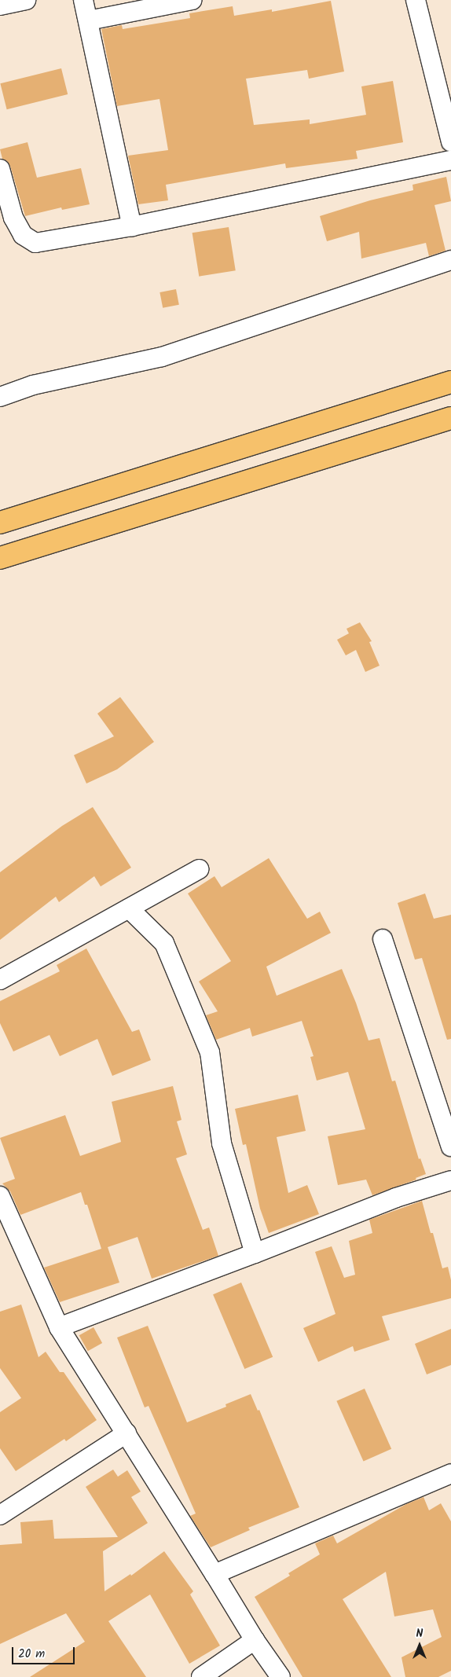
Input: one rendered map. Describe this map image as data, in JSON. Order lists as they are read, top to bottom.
{
  "scale_bar": "20 m",
  "north": "top"
}
